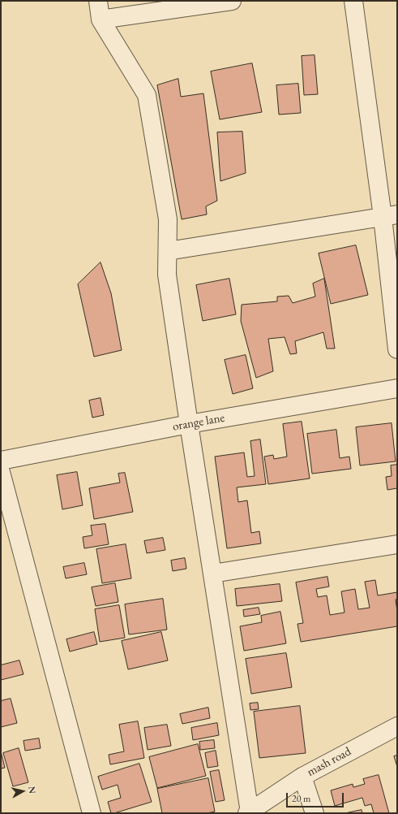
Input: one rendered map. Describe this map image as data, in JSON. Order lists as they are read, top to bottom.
{
  "streets": {
    "street": ["orange lane", "mash road"]
  },
  "scale_bar": "20 m",
  "north": "right"
}
